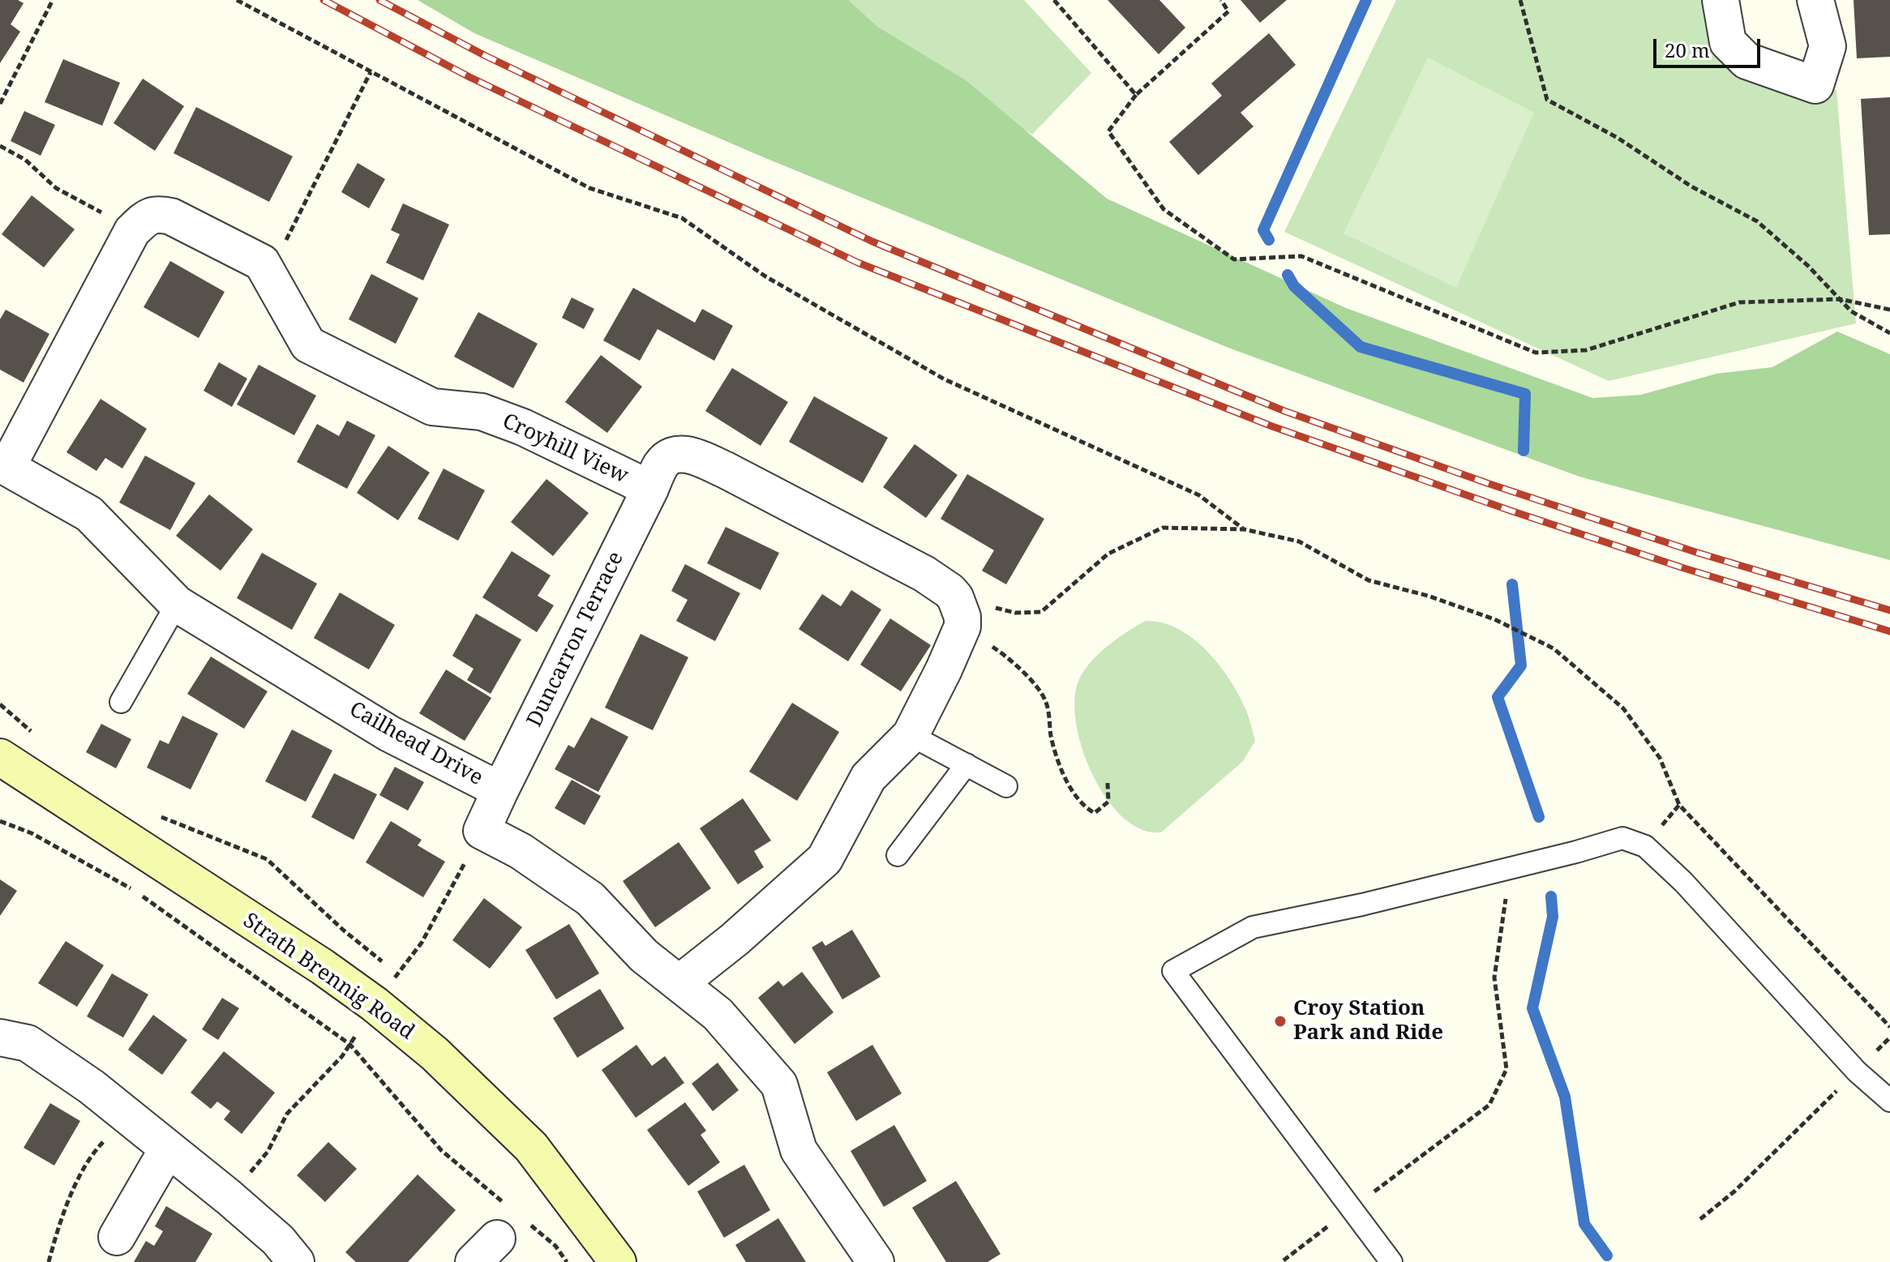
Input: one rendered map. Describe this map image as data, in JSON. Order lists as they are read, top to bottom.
{
  "streets": {
    "street": [
      "Croyhill View",
      "Duncarron Terrace",
      "Cailhead Drive",
      "Strath Brennig Road"
    ]
  },
  "crossings": [
    ["Croyhill View", "Duncarron Terrace"],
    ["Duncarron Terrace", "Cailhead Drive"]
  ],
  "places": ["Croy Station Park and Ride"],
  "scale_bar": "20 m"
}
